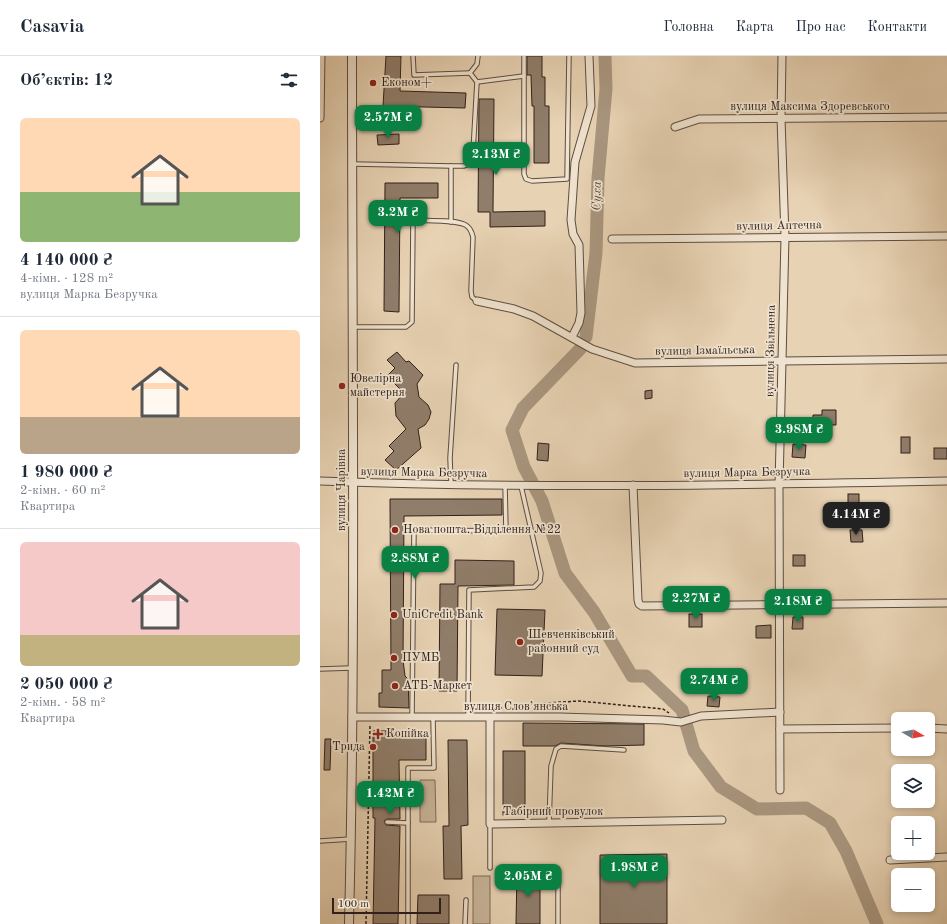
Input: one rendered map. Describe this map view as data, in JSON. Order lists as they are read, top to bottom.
{
  "streets": {
    "street": [
      "вулиця Максима Здоревського",
      "вулиця Аптечна",
      "вулиця Ізмаїльська",
      "вулиця Звільнена",
      "вулиця Марка Безручка",
      "вулиця Чарівна",
      "вулиця Слов’янська",
      "Табірний провулок"
    ]
  },
  "crossings": [
    ["вулиця Максима Здоревського", "вулиця Звільнена"],
    ["вулиця Аптечна", "вулиця Звільнена"],
    ["вулиця Ізмаїльська", "вулиця Звільнена"],
    ["вулиця Звільнена", "вулиця Марка Безручка"],
    ["вулиця Звільнена", "вулиця Слов’янська"],
    ["вулиця Марка Безручка", "вулиця Чарівна"],
    ["вулиця Чарівна", "вулиця Слов’янська"],
    ["вулиця Слов’янська", "Табірний провулок"]
  ],
  "water": ["Суха"],
  "places": {
    "other": [
      "Економ+",
      "Ювелірна майстерня",
      "Нова пошта. Відділення №22",
      "UniCredit Bank",
      "Шевченківський районний суд",
      "ПУМБ",
      "АТБ-Маркет",
      "Трида"
    ],
    "health": ["Копійка"]
  },
  "scale_bar": "100 m",
  "north": "right",
  "page": {
    "header": "Casavia",
    "nav": [
      "Головна",
      "Карта",
      "Про нас",
      "Контакти"
    ],
    "heading": "Об’єктів: 12",
    "list": [
      {
        "name": "4 140 000 ₴",
        "note": "4-кімн. · 128 m² · вулиця Марка Безручка"
      },
      {
        "name": "1 980 000 ₴",
        "note": "2-кімн. · 60 m² · Квартира"
      },
      {
        "name": "2 050 000 ₴",
        "note": "2-кімн. · 58 m² · Квартира"
      }
    ],
    "price": [
      "2.57M ₴",
      "2.13M ₴",
      "3.2M ₴",
      "3.98M ₴",
      "4.14M ₴",
      "2.88M ₴",
      "2.27M ₴",
      "2.18M ₴",
      "2.74M ₴",
      "1.42M ₴",
      "1.98M ₴",
      "2.05M ₴"
    ],
    "map_buttons": ["+", "−"],
    "scale": "100 m"
  }
}
